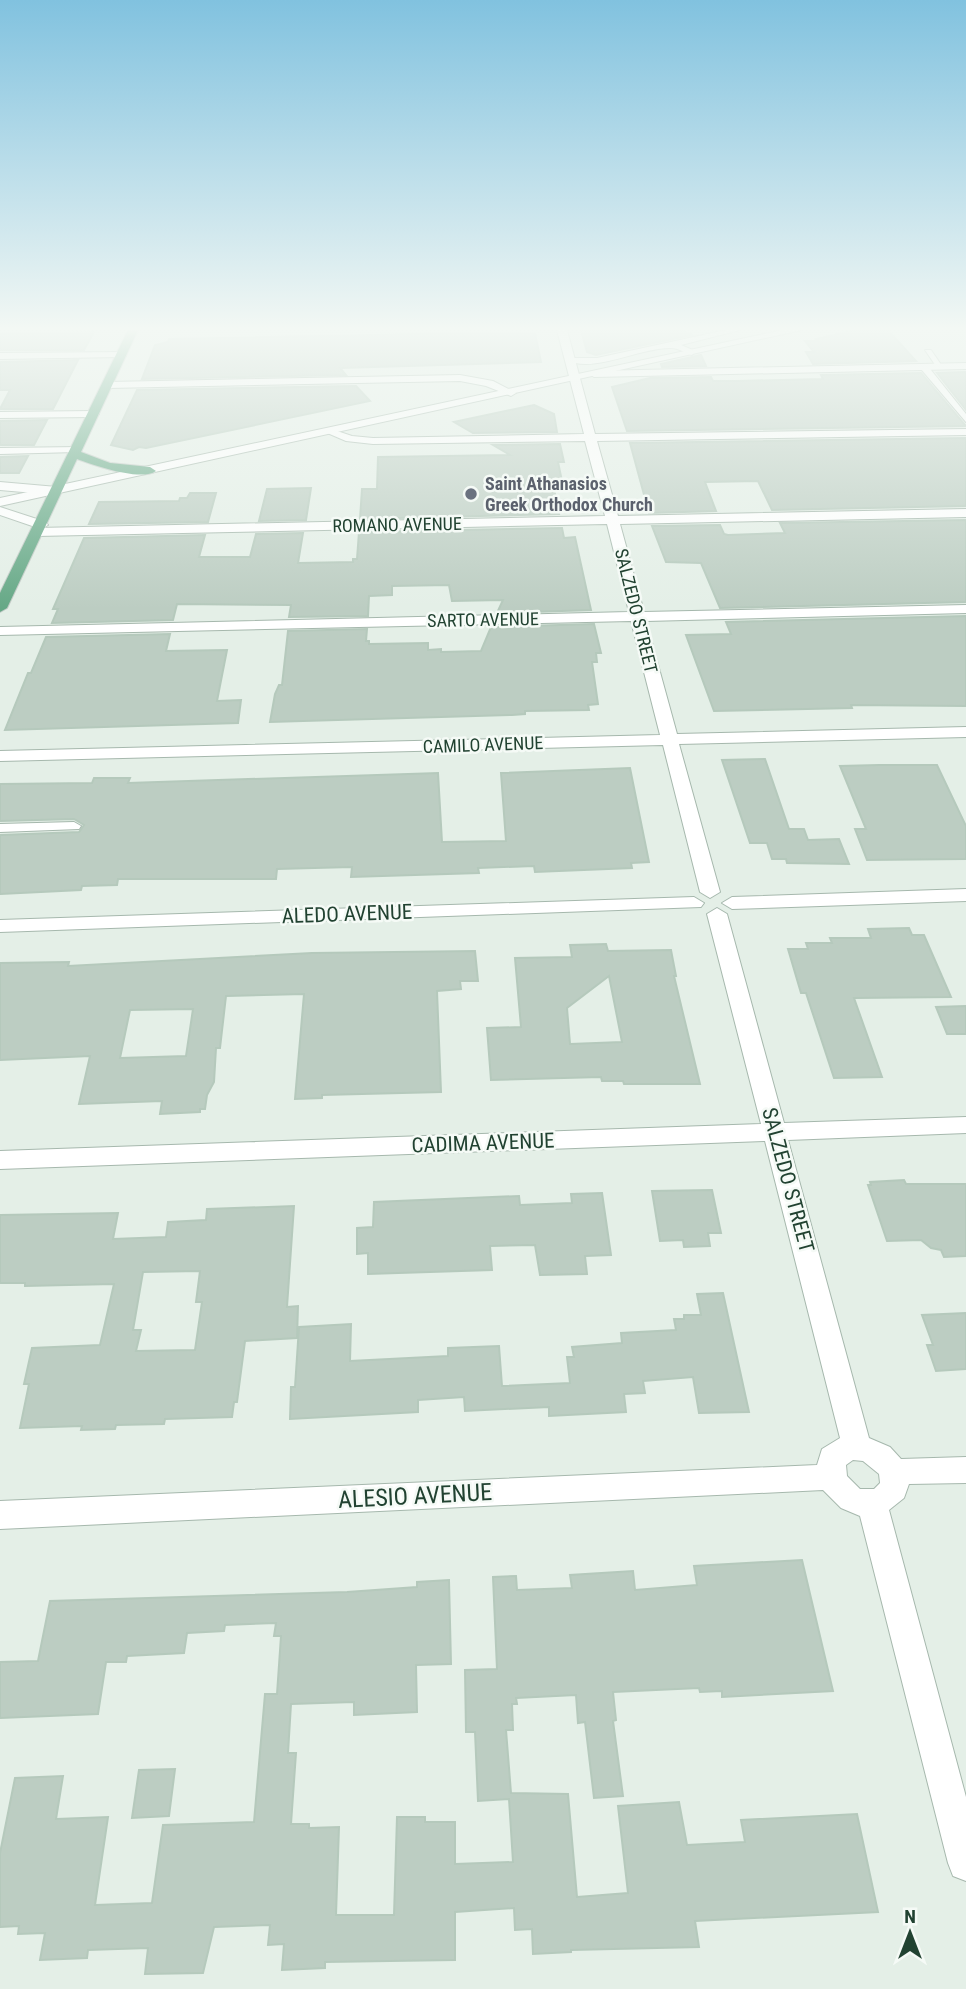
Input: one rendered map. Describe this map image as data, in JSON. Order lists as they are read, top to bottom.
{
  "streets": {
    "street": [
      "ROMANO AVENUE",
      "SALZEDO STREET",
      "SARTO AVENUE",
      "CAMILO AVENUE",
      "ALEDO AVENUE",
      "CADIMA AVENUE",
      "ALESIO AVENUE"
    ]
  },
  "crossings": [
    ["ROMANO AVENUE", "SALZEDO STREET"],
    ["SALZEDO STREET", "SARTO AVENUE"],
    ["SALZEDO STREET", "CAMILO AVENUE"],
    ["SALZEDO STREET", "ALEDO AVENUE"],
    ["SALZEDO STREET", "CADIMA AVENUE"],
    ["SALZEDO STREET", "ALESIO AVENUE"]
  ],
  "places": ["Saint Athanasios Greek Orthodox Church"],
  "north": "top"
}
